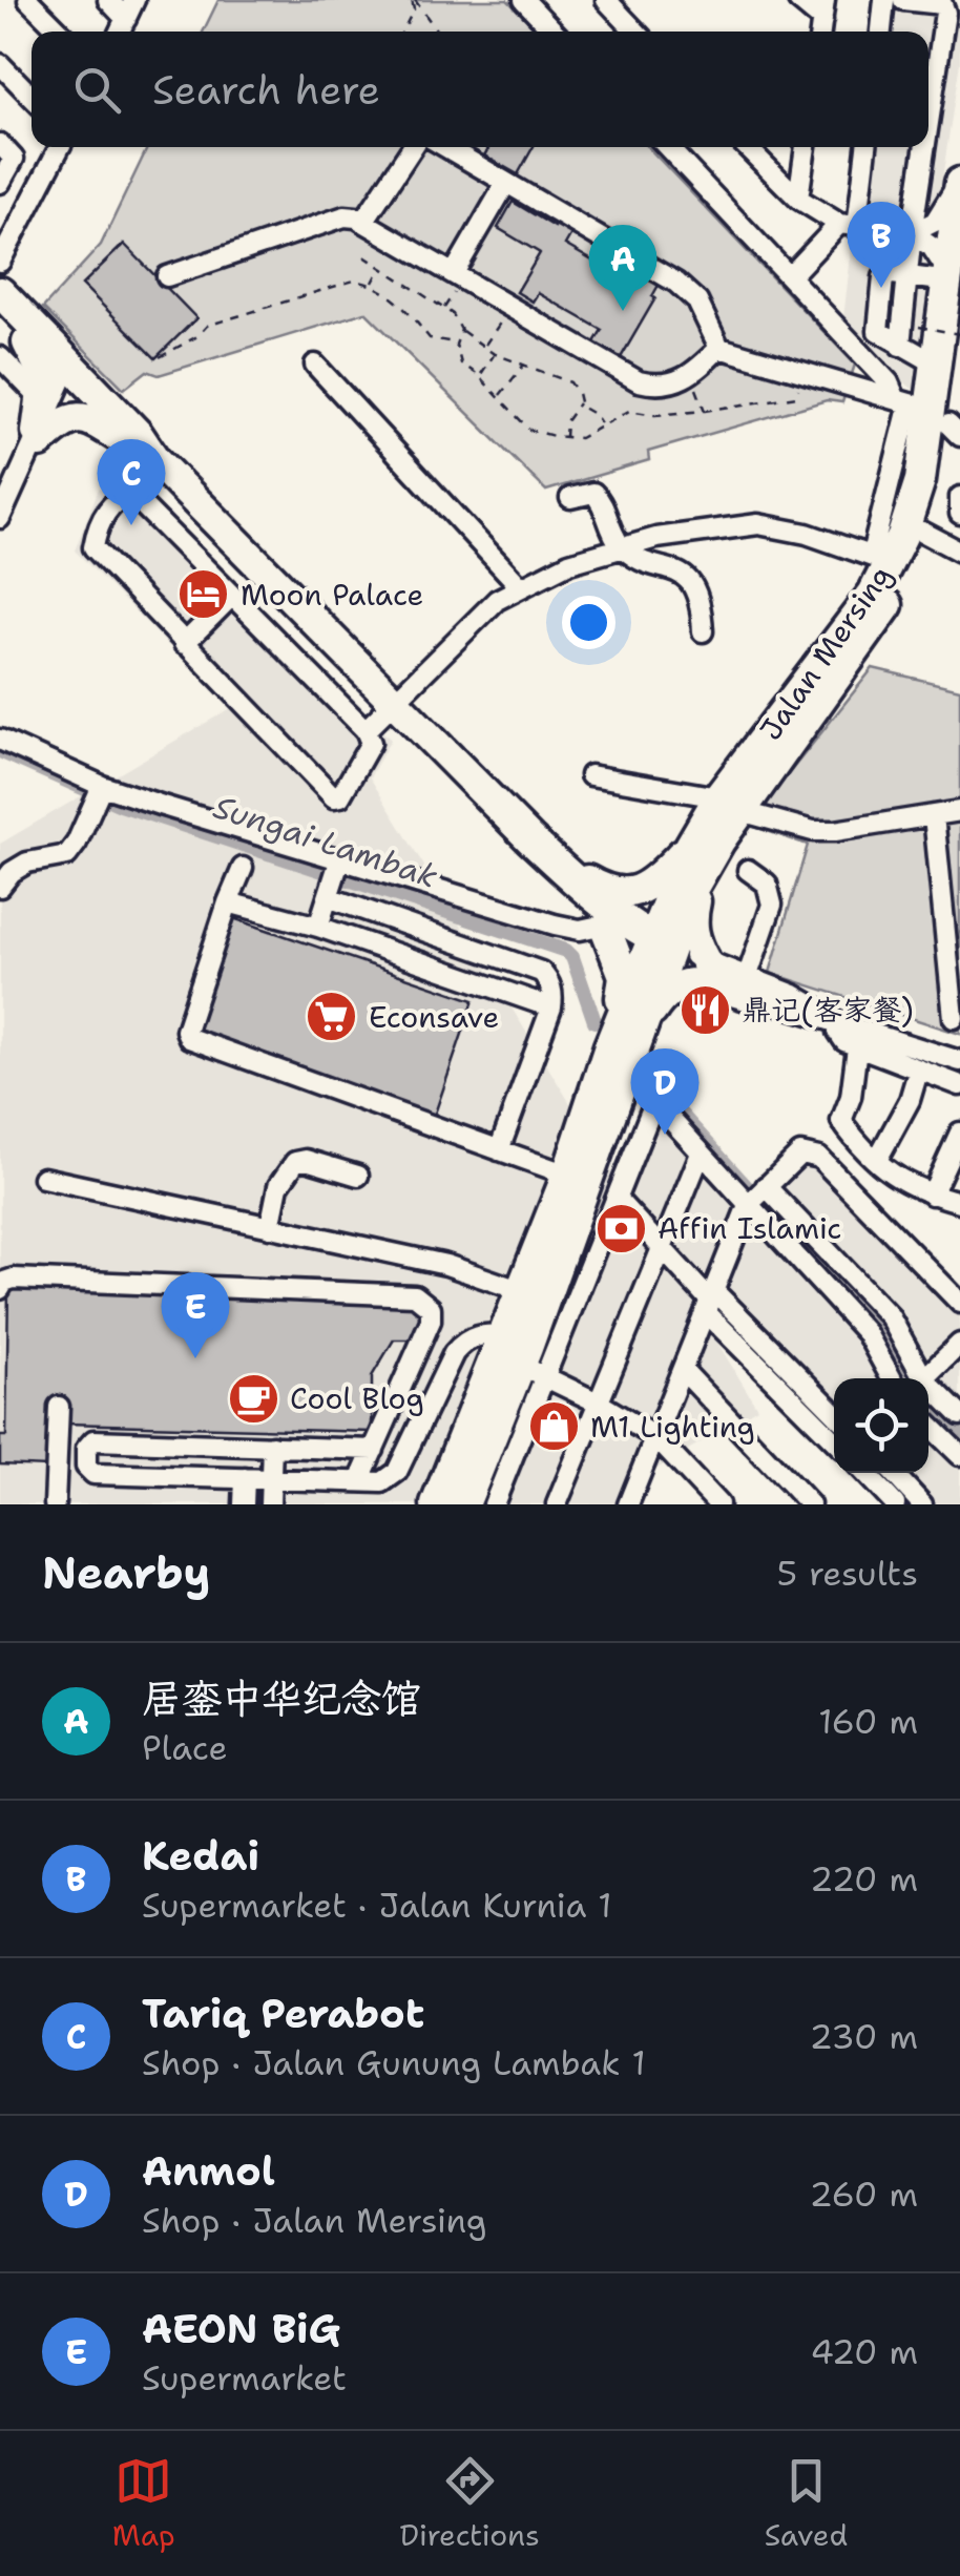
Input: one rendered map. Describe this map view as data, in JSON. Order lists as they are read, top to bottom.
{
  "streets": {
    "highway": ["Jalan Mersing"]
  },
  "water": ["Sungai Lambak"],
  "places": {
    "hotel": ["Moon Palace"],
    "restaurant": ["鼎记(客家餐)"],
    "supermarket": ["Econsave"],
    "bank": ["Affin Islamic"],
    "cafe": ["Cool Blog"],
    "shop": ["M1 Lighting"]
  },
  "page": {
    "search": "Search here",
    "pins": [
      "B",
      "A",
      "C",
      "D",
      "E"
    ],
    "heading": ["Nearby", "5 results"],
    "list": [
      {
        "mark": "A",
        "name": "居銮中华纪念馆",
        "note": "Place",
        "value": "160 m"
      },
      {
        "mark": "B",
        "name": "Kedai",
        "note": "Supermarket · Jalan Kurnia 1",
        "value": "220 m"
      },
      {
        "mark": "C",
        "name": "Tariq Perabot",
        "note": "Shop · Jalan Gunung Lambak 1",
        "value": "230 m"
      },
      {
        "mark": "D",
        "name": "Anmol",
        "note": "Shop · Jalan Mersing",
        "value": "260 m"
      },
      {
        "mark": "E",
        "name": "AEON BiG",
        "note": "Supermarket",
        "value": "420 m"
      }
    ],
    "nav": ["Map", "Directions", "Saved"]
  }
}
